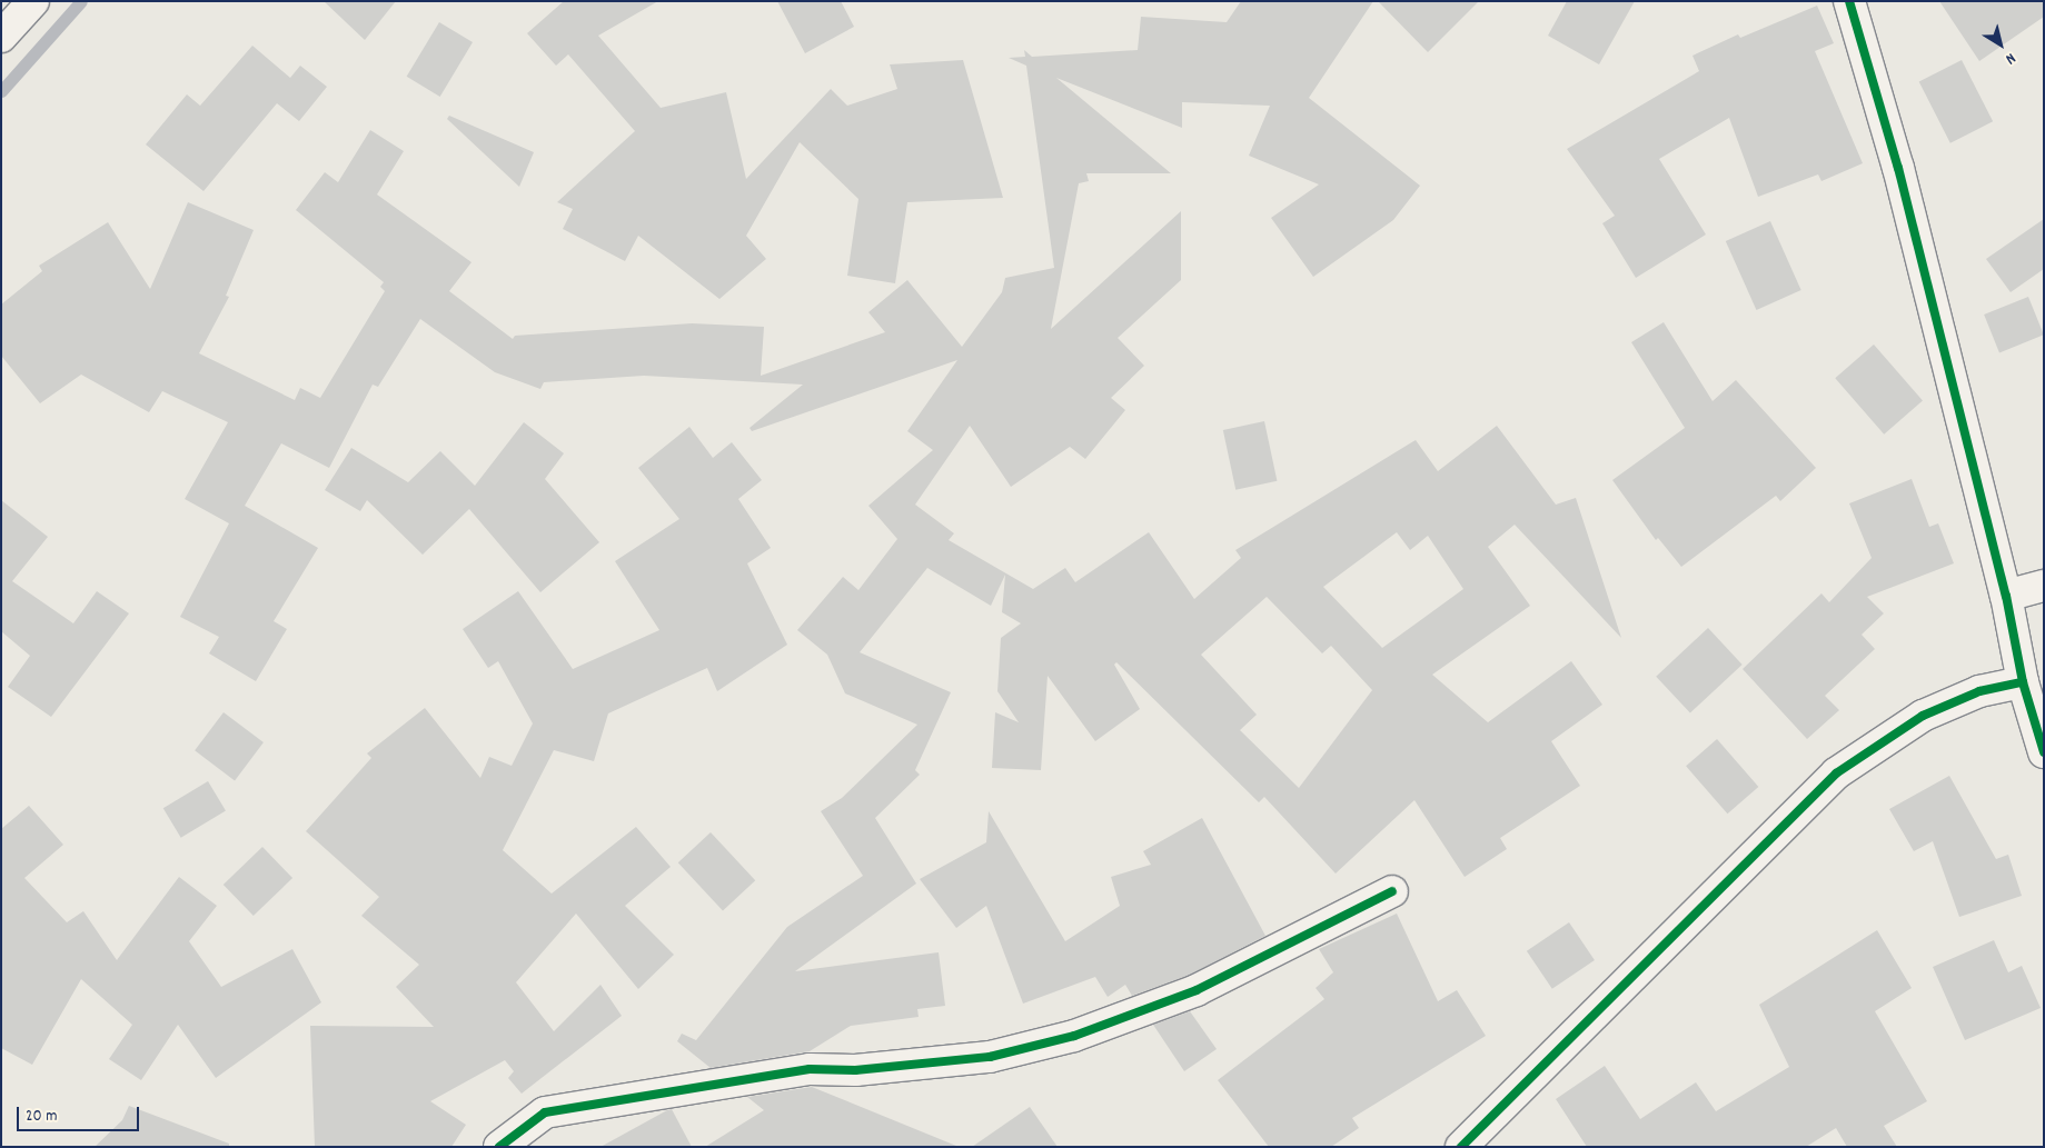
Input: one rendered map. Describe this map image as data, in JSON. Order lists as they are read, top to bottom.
{
  "scale_bar": "20 m",
  "north": "bottom right"
}
